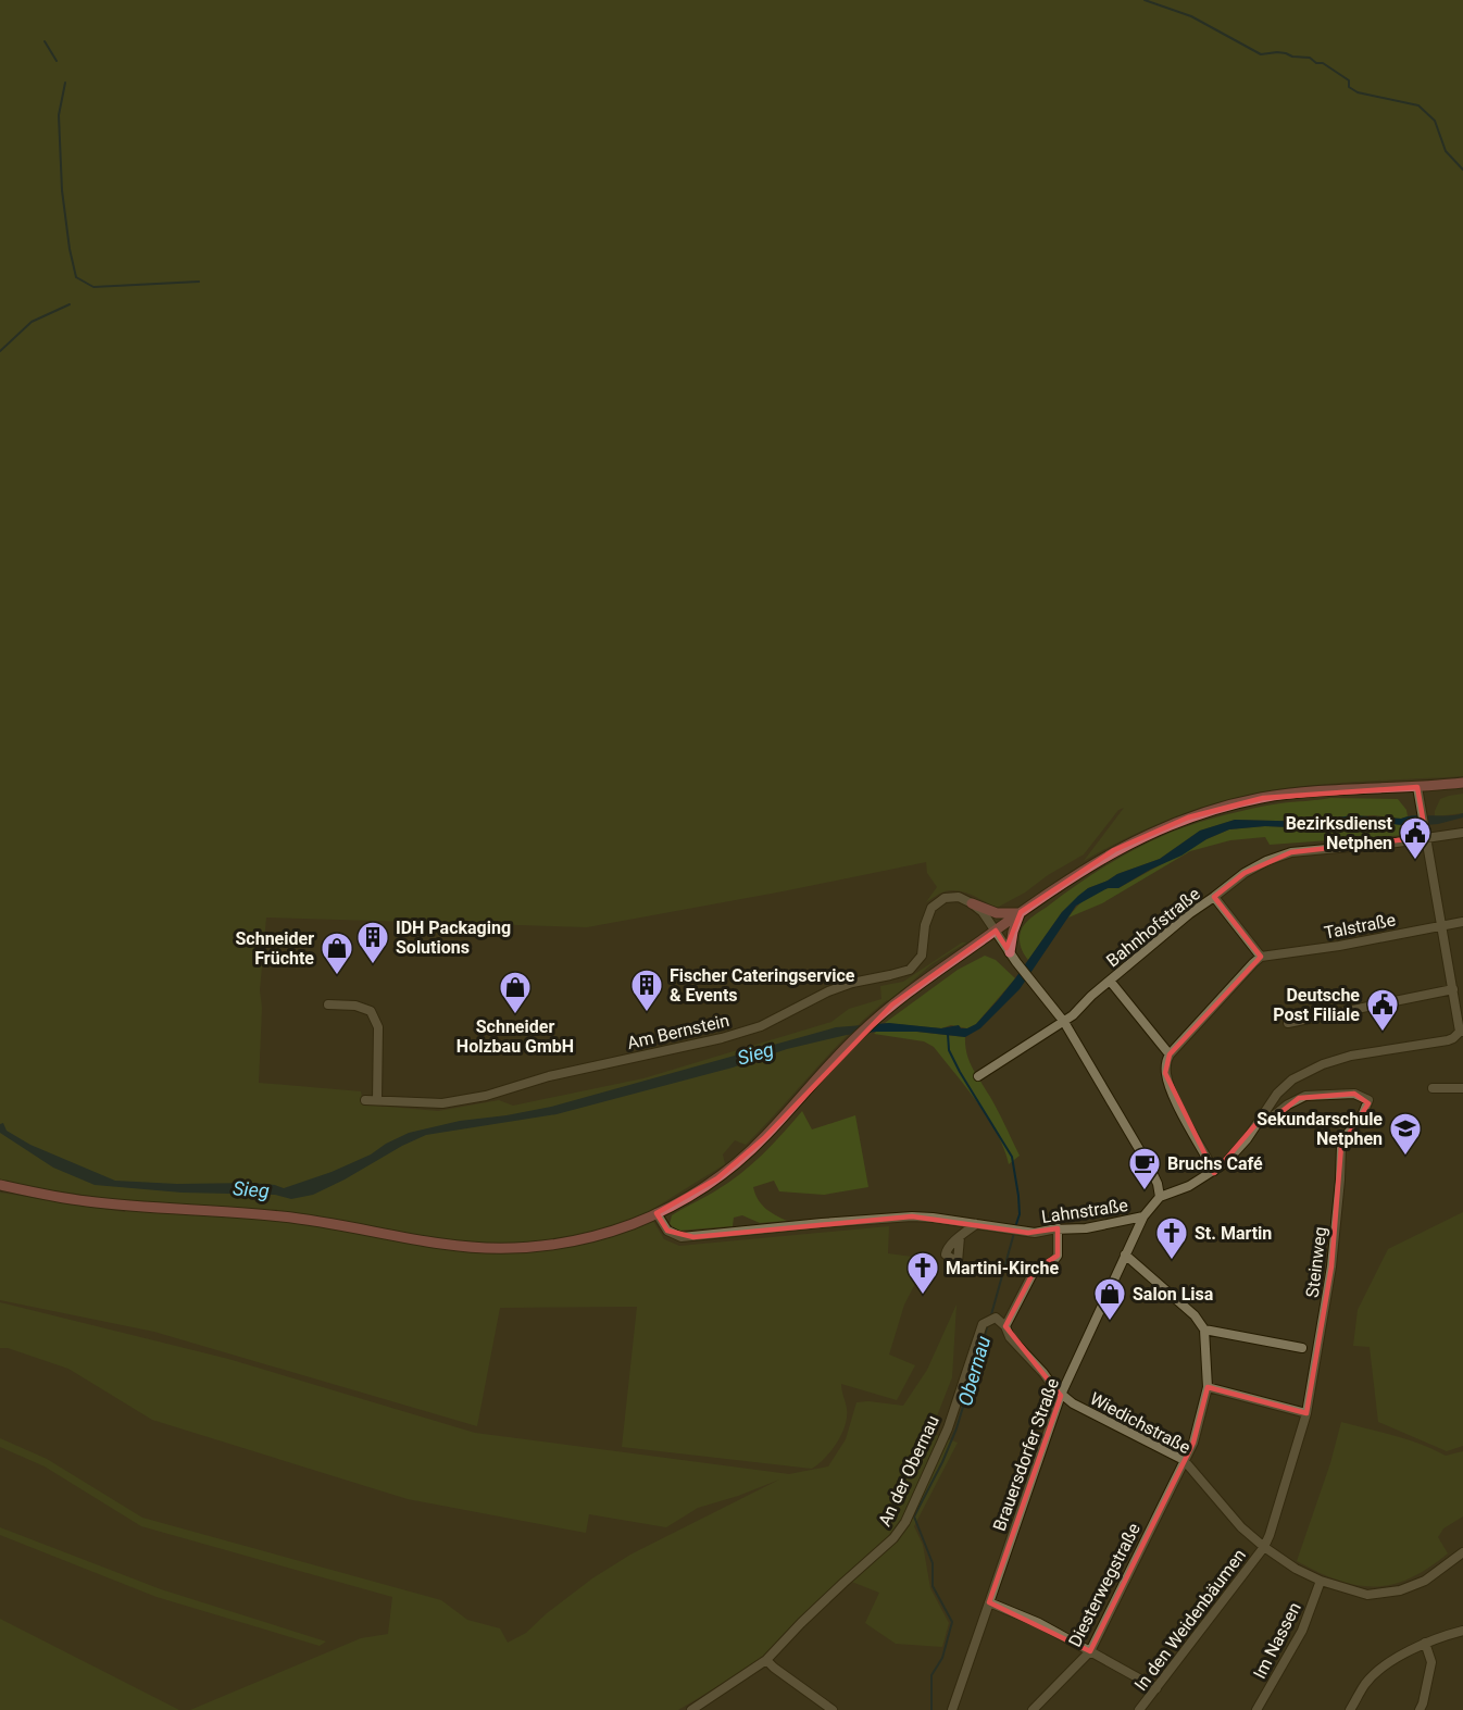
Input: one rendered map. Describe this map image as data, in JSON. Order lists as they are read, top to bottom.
{
  "streets": {
    "street": [
      "Talstraße",
      "Bahnhofstraße",
      "Am Bernstein",
      "Lahnstraße",
      "Steinweg",
      "Wiedichstraße",
      "Brauersdorfer Straße",
      "An der Obernau",
      "Diesterwegstraße",
      "In den Weidenbäumen",
      "Im Nassen"
    ]
  },
  "crossings": [
    ["Lahnstraße", "Brauersdorfer Straße"],
    ["Steinweg", "Wiedichstraße"],
    ["Steinweg", "In den Weidenbäumen"],
    ["Wiedichstraße", "Brauersdorfer Straße"],
    ["Wiedichstraße", "An der Obernau"],
    ["Wiedichstraße", "Diesterwegstraße"],
    ["Wiedichstraße", "In den Weidenbäumen"],
    ["Wiedichstraße", "Im Nassen"],
    ["Brauersdorfer Straße", "An der Obernau"]
  ],
  "water": ["Sieg", "Obernau"],
  "places": {
    "public building": ["Bezirksdienst Netphen", "Deutsche Post Filiale"],
    "building": ["IDH Packaging Solutions", "Fischer Cateringservice & Events"],
    "shop": ["Schneider Früchte", "Schneider Holzbau GmbH", "Salon Lisa"],
    "school or university": ["Sekundarschule Netphen"],
    "cafe": ["Bruchs Café"],
    "church": ["St. Martin", "Martini-Kirche"]
  }
}
